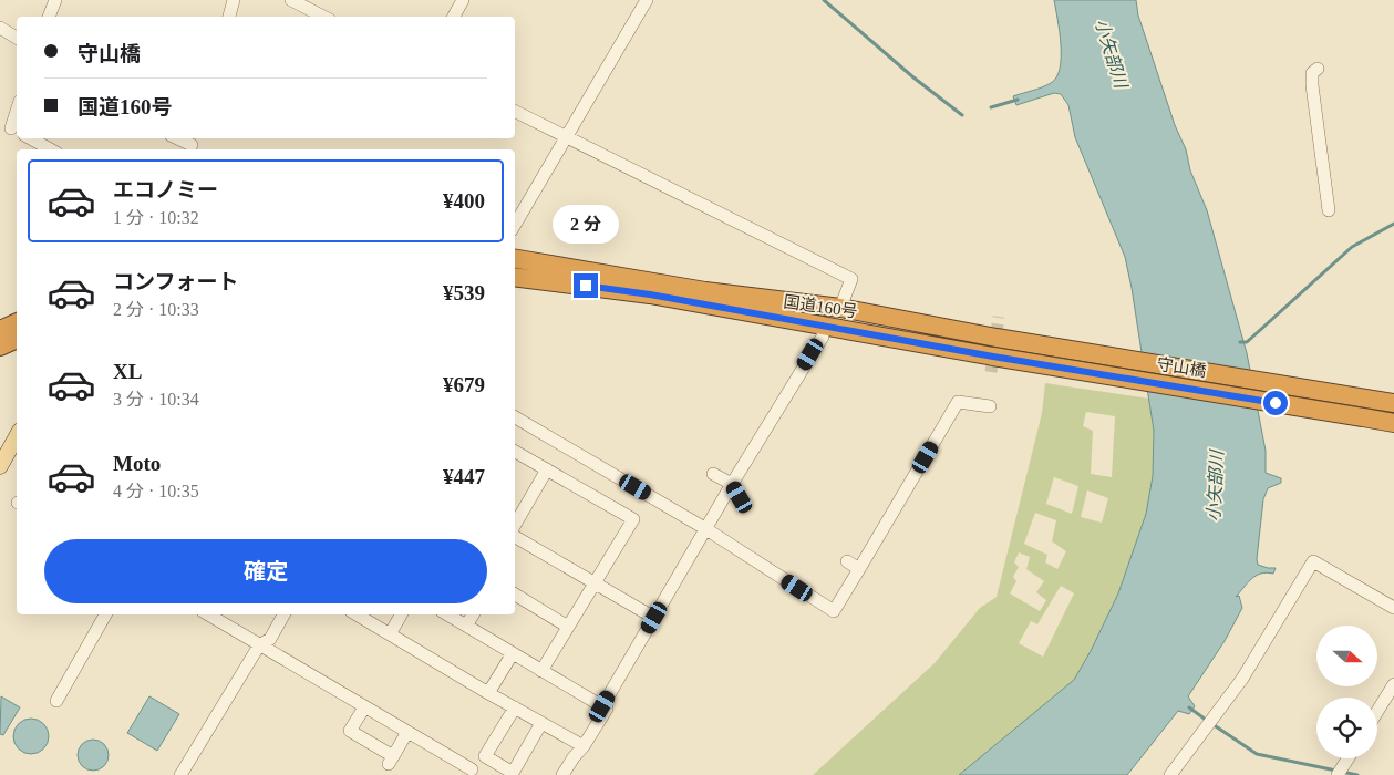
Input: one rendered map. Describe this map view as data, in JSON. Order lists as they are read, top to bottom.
{
  "streets": {
    "highway": ["国道160号", "守山橋"]
  },
  "crossings": [
    ["国道160号", "守山橋"]
  ],
  "water": ["小矢部川"],
  "north": "right",
  "page": {
    "banner": ["守山橋", "国道160号"],
    "list": [
      {
        "name": "エコノミー",
        "note": "1 分 · 10:32",
        "value": "¥400"
      },
      {
        "name": "コンフォート",
        "note": "2 分 · 10:33",
        "value": "¥539"
      },
      {
        "name": "XL",
        "note": "3 分 · 10:34",
        "value": "¥679"
      },
      {
        "name": "Moto",
        "note": "4 分 · 10:35",
        "value": "¥447"
      }
    ],
    "bubble": "2 分",
    "buttons": "確定"
  }
}
